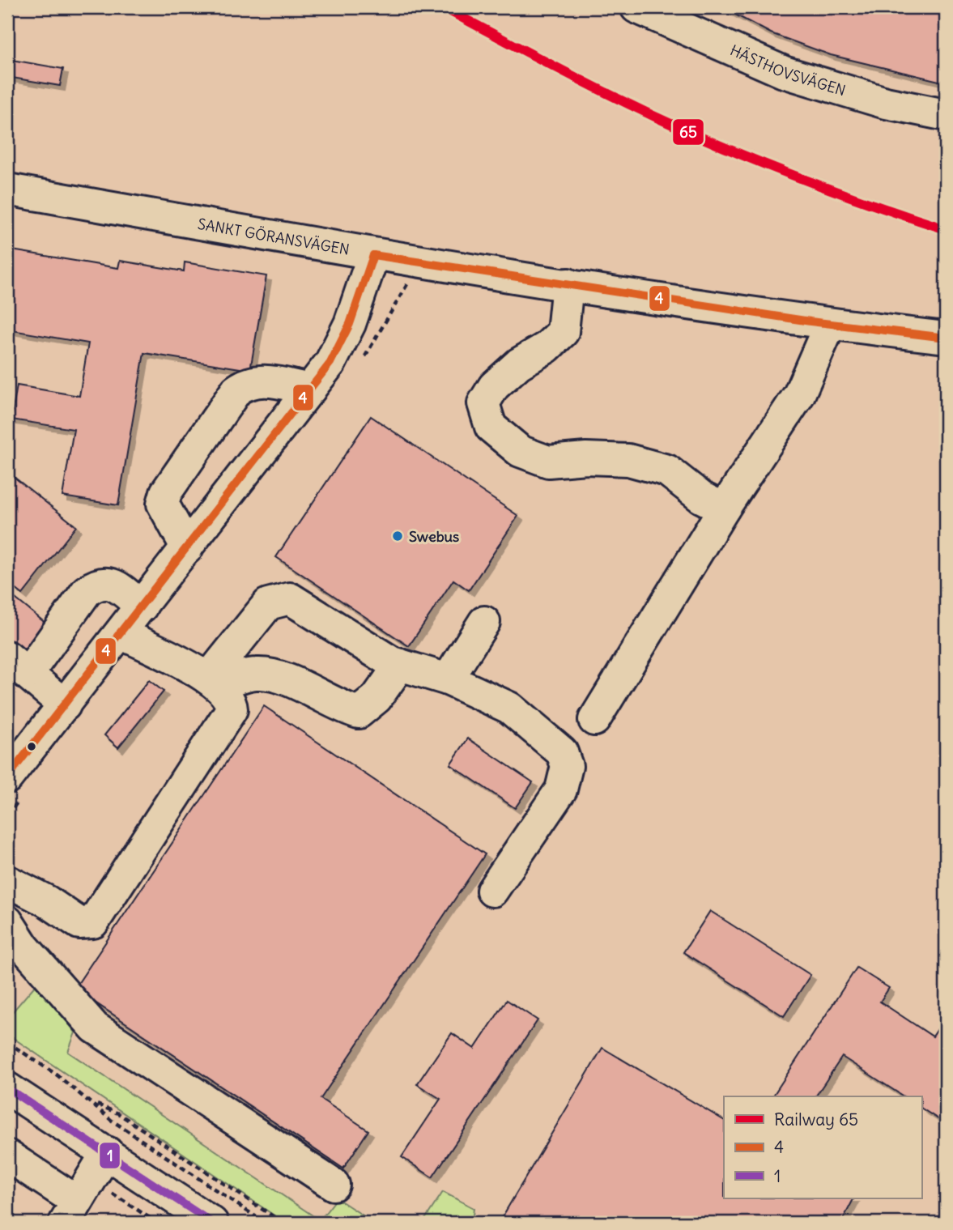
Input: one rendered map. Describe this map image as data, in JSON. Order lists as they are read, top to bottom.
{
  "streets": {
    "street": ["HÄSTHOVSVÄGEN", "SANKT GÖRANSVÄGEN"]
  },
  "places": ["Swebus"],
  "lines": ["rail line 65", "transit line 4", "transit line 1"],
  "legend": ["Railway 65", "4", "1"]
}
